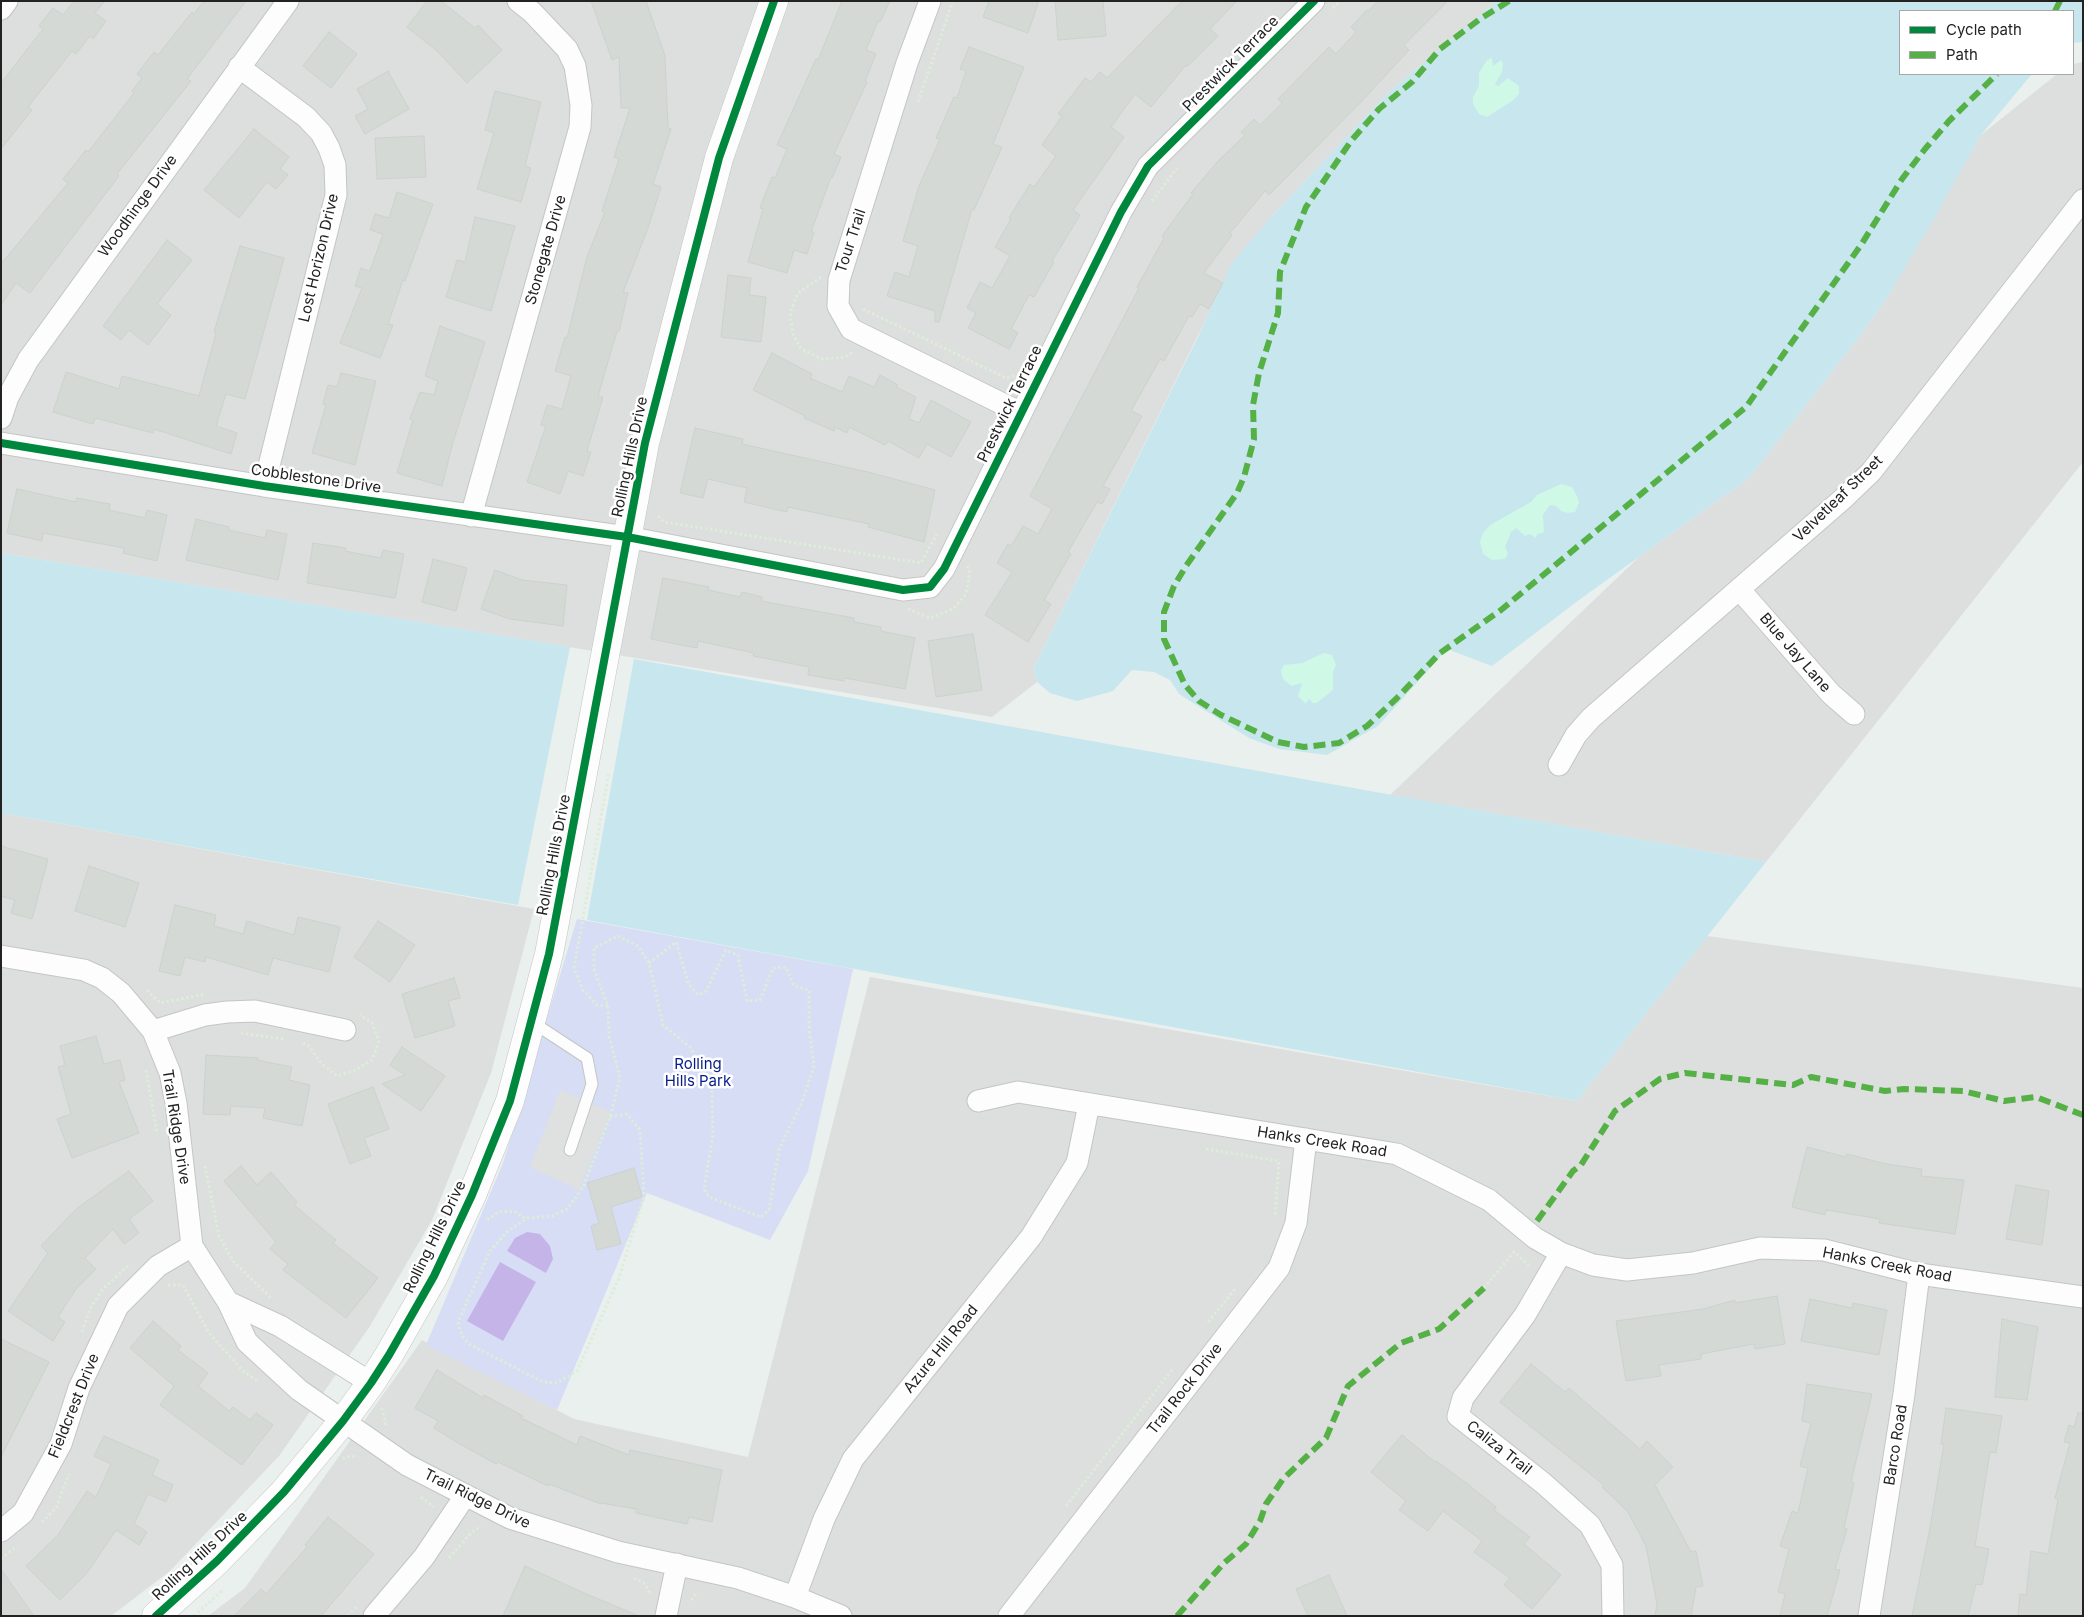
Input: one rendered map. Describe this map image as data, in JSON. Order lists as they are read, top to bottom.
{
  "streets": {
    "street": [
      "Prestwick Terrace",
      "Woodhinge Drive",
      "Tour Trail",
      "Stonegate Drive",
      "Lost Horizon Drive",
      "Rolling Hills Drive",
      "Cobblestone Drive",
      "Velvetleaf Street",
      "Blue Jay Lane",
      "Trail Ridge Drive",
      "Hanks Creek Road",
      "Azure Hill Road",
      "Trail Rock Drive",
      "Fieldcrest Drive",
      "Barco Road",
      "Caliza Trail"
    ]
  },
  "crossings": [
    ["Prestwick Terrace", "Tour Trail"],
    ["Prestwick Terrace", "Rolling Hills Drive"],
    ["Prestwick Terrace", "Cobblestone Drive"],
    ["Woodhinge Drive", "Lost Horizon Drive"],
    ["Stonegate Drive", "Cobblestone Drive"],
    ["Lost Horizon Drive", "Cobblestone Drive"],
    ["Rolling Hills Drive", "Cobblestone Drive"],
    ["Rolling Hills Drive", "Trail Ridge Drive"],
    ["Velvetleaf Street", "Blue Jay Lane"],
    ["Trail Ridge Drive", "Azure Hill Road"],
    ["Trail Ridge Drive", "Fieldcrest Drive"],
    ["Hanks Creek Road", "Azure Hill Road"],
    ["Hanks Creek Road", "Trail Rock Drive"],
    ["Hanks Creek Road", "Barco Road"],
    ["Hanks Creek Road", "Caliza Trail"]
  ],
  "parks": ["Rolling Hills Park"],
  "legend": ["Cycle path", "Path"]
}
